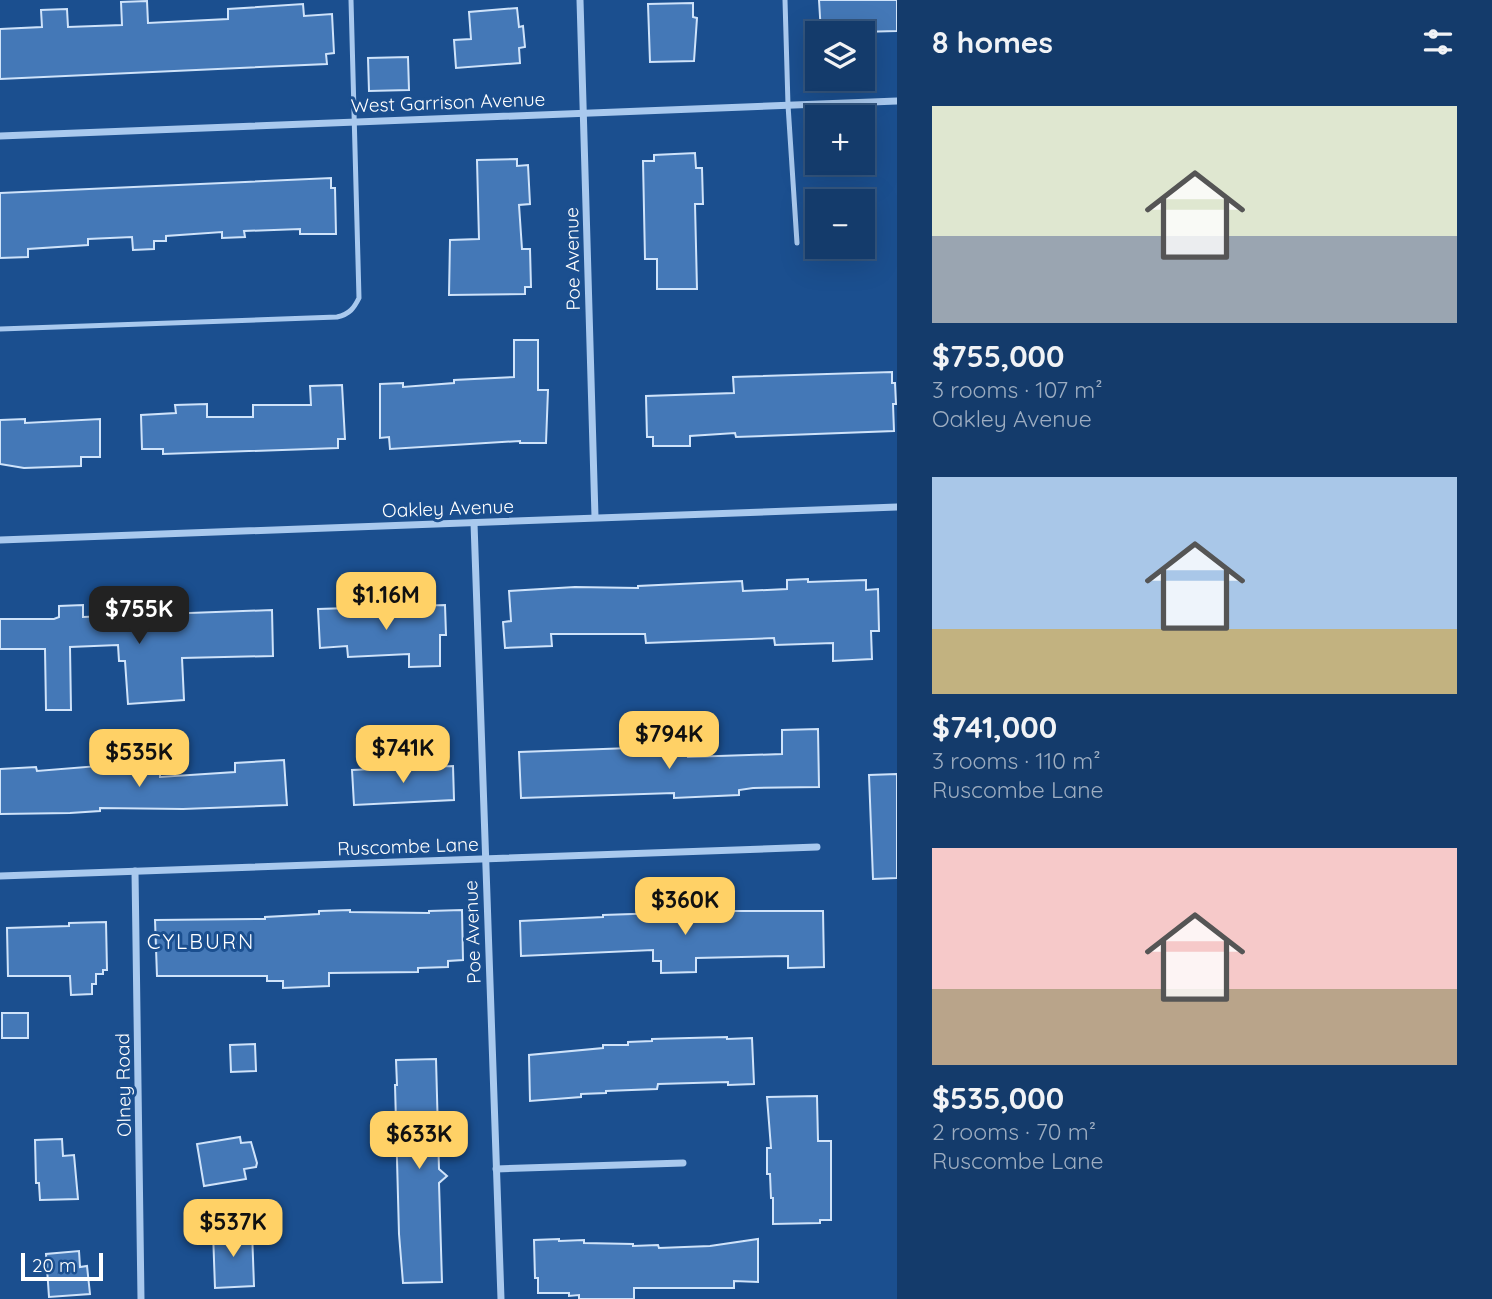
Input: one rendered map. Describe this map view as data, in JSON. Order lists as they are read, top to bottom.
{
  "streets": {
    "street": [
      "West Garrison Avenue",
      "Poe Avenue",
      "Oakley Avenue",
      "Ruscombe Lane",
      "Olney Road"
    ]
  },
  "crossings": [
    ["West Garrison Avenue", "Poe Avenue"],
    ["Poe Avenue", "Oakley Avenue"],
    ["Poe Avenue", "Ruscombe Lane"],
    ["Ruscombe Lane", "Olney Road"]
  ],
  "districts": ["CYLBURN"],
  "scale_bar": "20 m",
  "page": {
    "heading": "8 homes",
    "map_buttons": ["+", "−"],
    "list": [
      {
        "name": "$755,000",
        "note": "3 rooms · 107 m² · Oakley Avenue"
      },
      {
        "name": "$741,000",
        "note": "3 rooms · 110 m² · Ruscombe Lane"
      },
      {
        "name": "$535,000",
        "note": "2 rooms · 70 m² · Ruscombe Lane"
      }
    ],
    "price": [
      "$1.16M",
      "$755K",
      "$794K",
      "$741K",
      "$535K",
      "$360K",
      "$633K",
      "$537K"
    ],
    "scale": "20 m"
  }
}
